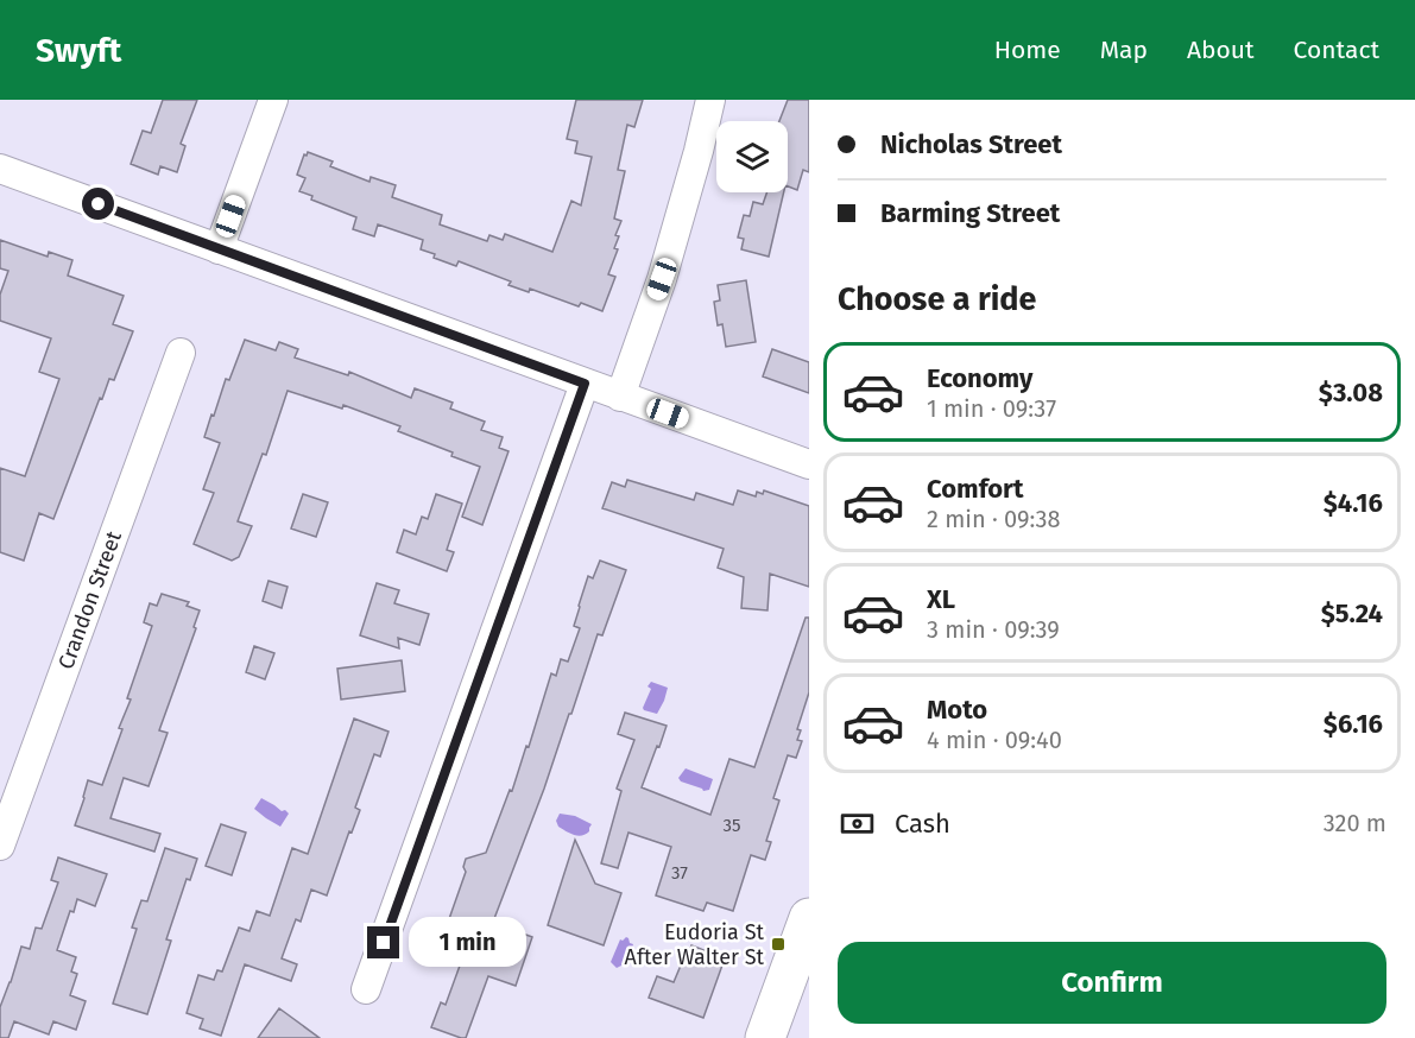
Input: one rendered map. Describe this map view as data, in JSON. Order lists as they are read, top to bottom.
{
  "streets": {
    "street": ["Crandon Street"]
  },
  "places": {
    "transit": ["Eudoria St After Walter St"]
  },
  "house_numbers": ["35", "37"],
  "page": {
    "header": "Swyft",
    "nav": [
      "Home",
      "Map",
      "About",
      "Contact"
    ],
    "banner": ["Nicholas Street", "Barming Street"],
    "heading": "Choose a ride",
    "list": [
      {
        "name": "Economy",
        "note": "1 min · 09:37",
        "value": "$3.08"
      },
      {
        "name": "Comfort",
        "note": "2 min · 09:38",
        "value": "$4.16"
      },
      {
        "name": "XL",
        "note": "3 min · 09:39",
        "value": "$5.24"
      },
      {
        "name": "Moto",
        "note": "4 min · 09:40",
        "value": "$6.16"
      }
    ],
    "pay": ["Cash", "320 m"],
    "bubble": "1 min",
    "buttons": "Confirm"
  }
}
